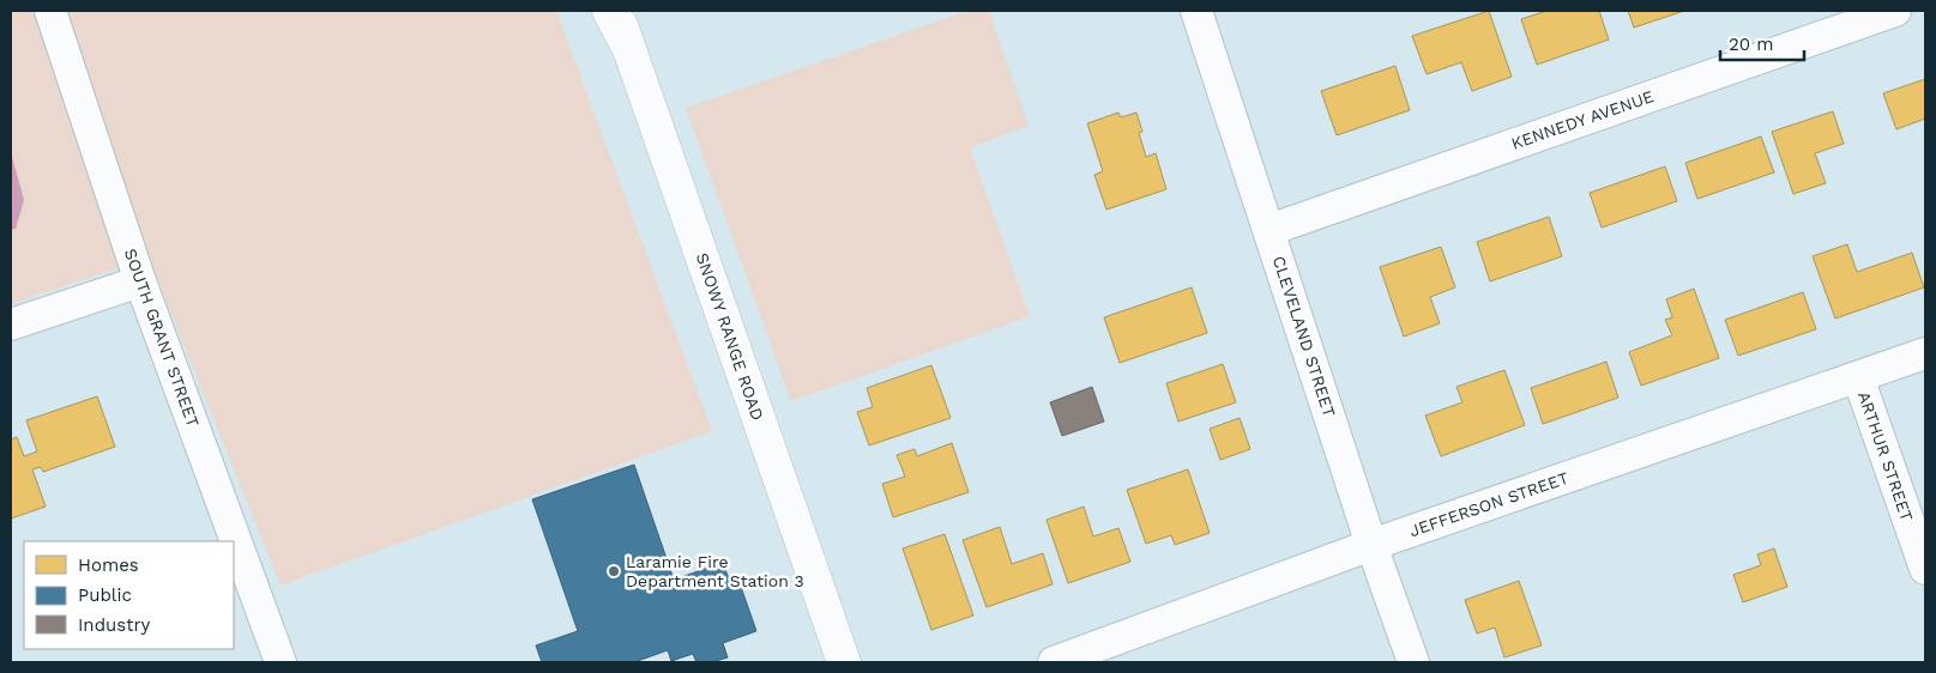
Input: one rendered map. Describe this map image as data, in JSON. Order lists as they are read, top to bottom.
{
  "streets": {
    "main road": ["SNOWY RANGE ROAD"],
    "street": [
      "KENNEDY AVENUE",
      "CLEVELAND STREET",
      "SOUTH GRANT STREET",
      "ARTHUR STREET",
      "JEFFERSON STREET"
    ]
  },
  "crossings": [
    ["KENNEDY AVENUE", "CLEVELAND STREET"],
    ["CLEVELAND STREET", "JEFFERSON STREET"],
    ["ARTHUR STREET", "JEFFERSON STREET"]
  ],
  "places": ["Laramie Fire Department Station 3"],
  "legend": ["Homes", "Public", "Industry"],
  "scale_bar": "20 m"
}
